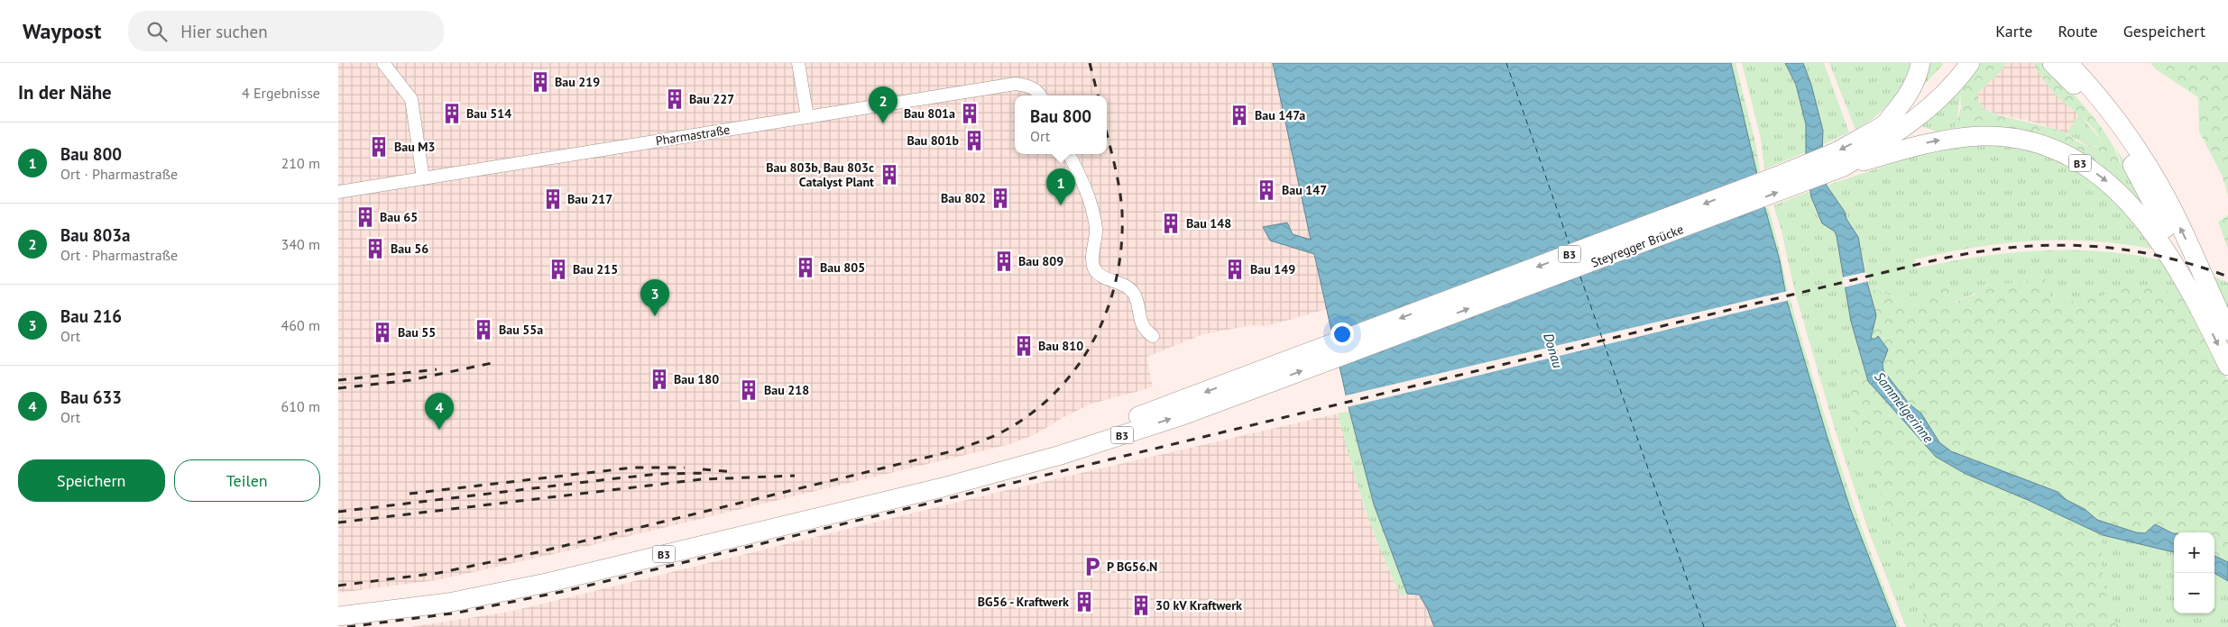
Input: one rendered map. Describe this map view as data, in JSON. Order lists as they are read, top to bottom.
{
  "streets": {
    "main road": ["B3", "Steyregger Brücke"],
    "street": ["Pharmastraße"]
  },
  "crossings": [
    ["B3", "Steyregger Brücke"]
  ],
  "water": ["Donau", "Sammelgerinne"],
  "places": {
    "building": [
      "Bau 219",
      "Bau 227",
      "Bau 514",
      "Bau 801a",
      "Bau 147a",
      "Bau 801b",
      "Bau M3",
      "Bau 803b, Bau 803c Catalyst Plant",
      "Bau 147",
      "Bau 802",
      "Bau 217",
      "Bau 65",
      "Bau 148",
      "Bau 56",
      "Bau 809",
      "Bau 805",
      "Bau 215",
      "Bau 149",
      "Bau 55a",
      "Bau 55",
      "Bau 810",
      "Bau 180",
      "Bau 218",
      "BG56 - Kraftwerk",
      "30 kV Kraftwerk"
    ],
    "parking": ["P BG56.N"]
  },
  "page": {
    "header": "Waypost",
    "search": "Hier suchen",
    "nav": ["Karte", "Route", "Gespeichert"],
    "heading": ["In der Nähe", "4 Ergebnisse"],
    "pins": [
      "2",
      "1",
      "3",
      "4"
    ],
    "popup": ["Bau 800", "Ort"],
    "list": [
      {
        "mark": "1",
        "name": "Bau 800",
        "note": "Ort · Pharmastraße",
        "value": "210 m"
      },
      {
        "mark": "2",
        "name": "Bau 803a",
        "note": "Ort · Pharmastraße",
        "value": "340 m"
      },
      {
        "mark": "3",
        "name": "Bau 216",
        "note": "Ort",
        "value": "460 m"
      },
      {
        "mark": "4",
        "name": "Bau 633",
        "note": "Ort",
        "value": "610 m"
      }
    ],
    "buttons": ["Speichern", "Teilen"],
    "map_buttons": ["+", "−"]
  }
}
